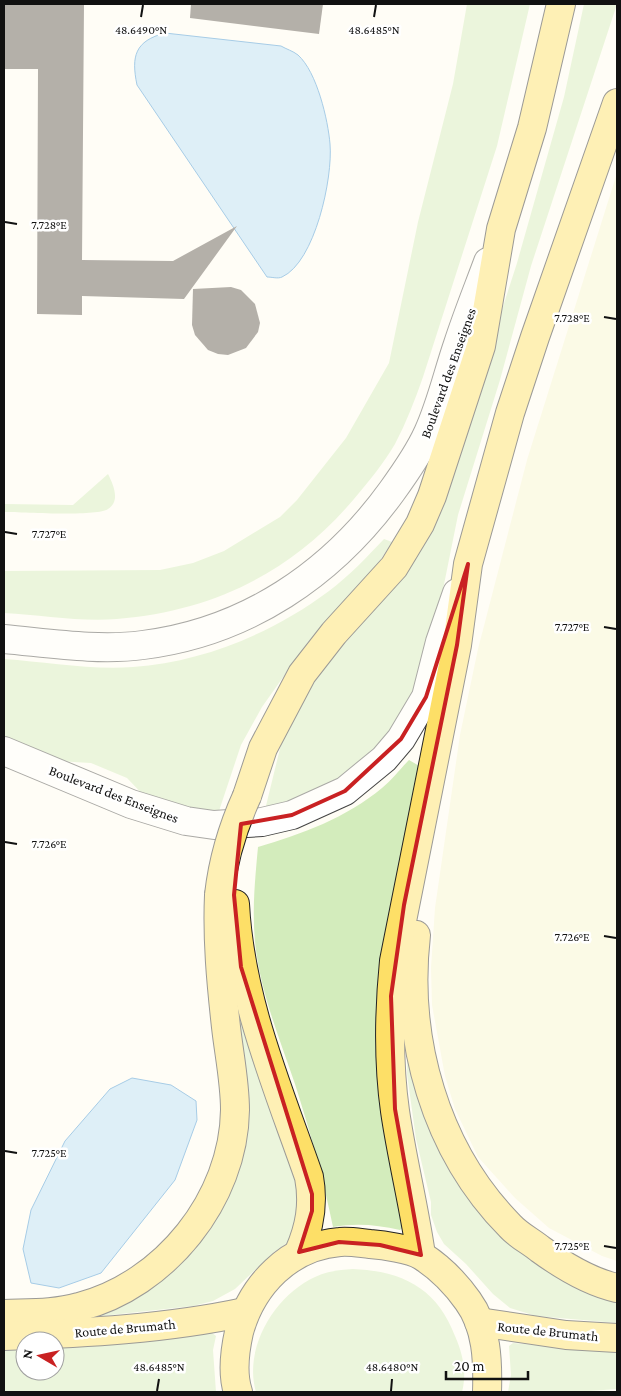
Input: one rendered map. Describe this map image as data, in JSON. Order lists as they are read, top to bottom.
{
  "streets": {
    "main road": ["Route de Brumath"],
    "street": ["Boulevard des Enseignes"]
  },
  "scale_bar": "20 m",
  "north": "left",
  "coordinates": [
    "48.6485°N",
    "48.6490°N",
    "7.728°E",
    "7.727°E",
    "7.726°E",
    "7.725°E",
    "48.6480°N"
  ]
}
